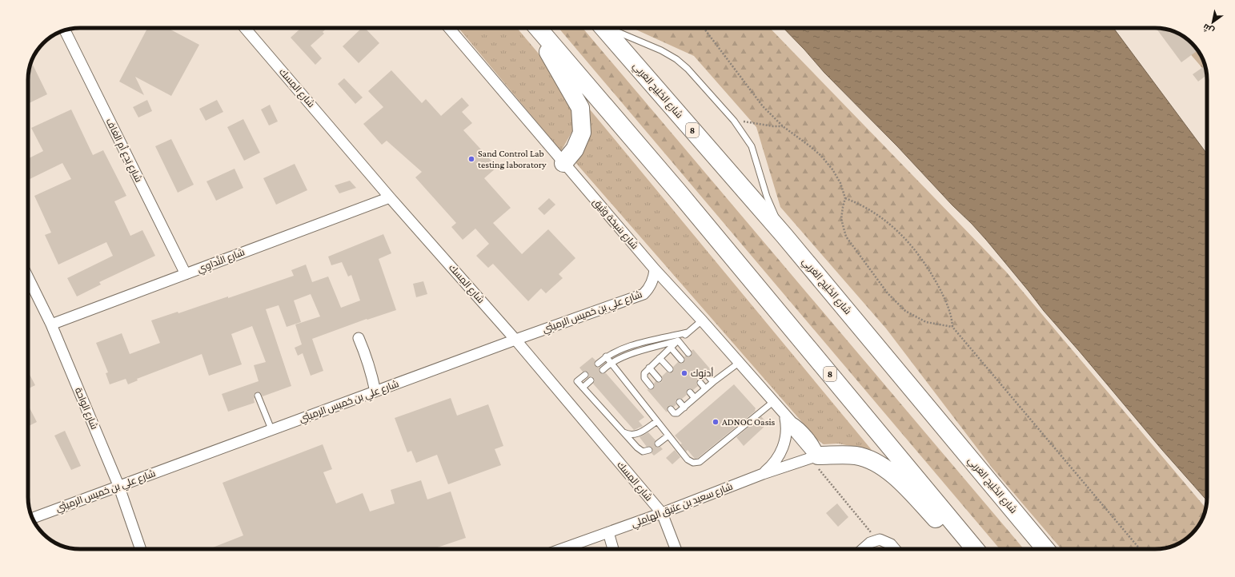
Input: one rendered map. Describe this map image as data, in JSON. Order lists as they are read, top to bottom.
{
  "streets": {
    "highway": ["شارع الخَلِيج العَربِي", "8"],
    "street": [
      "شارع المِسك",
      "شارع بَدع أم الغاف",
      "شارع سَبخة وَثِيق",
      "شارع النَّداوِي",
      "شارع علي بن خميس الرميثي",
      "شارع الواحة",
      "شارع سعيد بن عتيق الهاملي"
    ]
  },
  "crossings": [
    ["شارع المِسك", "شارع النَّداوِي"],
    ["شارع المِسك", "شارع علي بن خميس الرميثي"],
    ["شارع المِسك", "شارع سعيد بن عتيق الهاملي"],
    ["شارع بَدع أم الغاف", "شارع النَّداوِي"],
    ["شارع سَبخة وَثِيق", "شارع علي بن خميس الرميثي"],
    ["شارع سَبخة وَثِيق", "شارع سعيد بن عتيق الهاملي"],
    ["شارع النَّداوِي", "شارع الواحة"],
    ["شارع علي بن خميس الرميثي", "شارع الواحة"]
  ],
  "places": ["Sand Control Lab testing laboratory", "أدنوك", "ADNOC Oasis"],
  "north": "bottom left"
}
